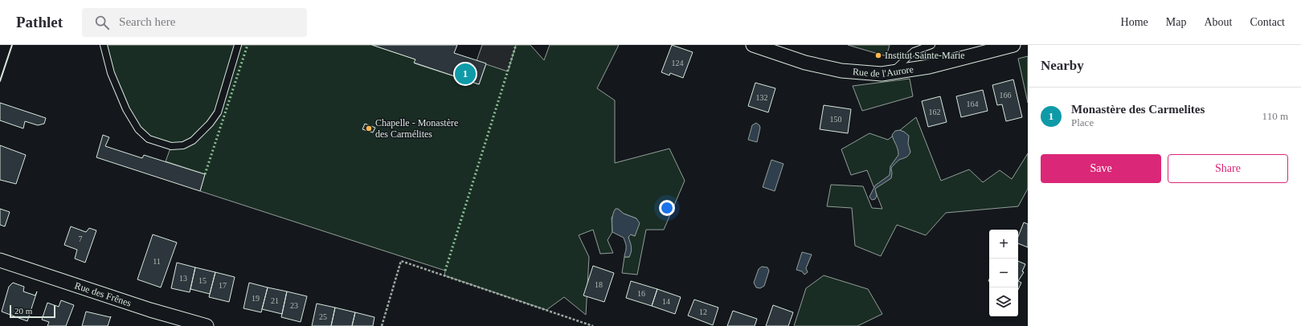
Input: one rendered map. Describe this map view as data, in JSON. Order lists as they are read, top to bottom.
{
  "streets": {
    "street": ["Rue de l'Aurore", "Rue des Frênes"]
  },
  "places": ["Institut Sainte-Marie", "Chapelle - Monastère des Carmélites"],
  "house_numbers": [
    "124",
    "166",
    "132",
    "164",
    "162",
    "150",
    "7",
    "11",
    "13",
    "15",
    "18",
    "17",
    "16",
    "19",
    "21",
    "14",
    "23",
    "12",
    "25"
  ],
  "scale_bar": "20 m",
  "page": {
    "header": "Pathlet",
    "search": "Search here",
    "nav": [
      "Home",
      "Map",
      "About",
      "Contact"
    ],
    "heading": "Nearby",
    "pins": "1",
    "list": [
      {
        "mark": "1",
        "name": "Monastère des Carmelites",
        "note": "Place",
        "value": "110 m"
      }
    ],
    "buttons": ["Save", "Share"],
    "map_buttons": ["+", "−"],
    "scale": "20 m"
  }
}
